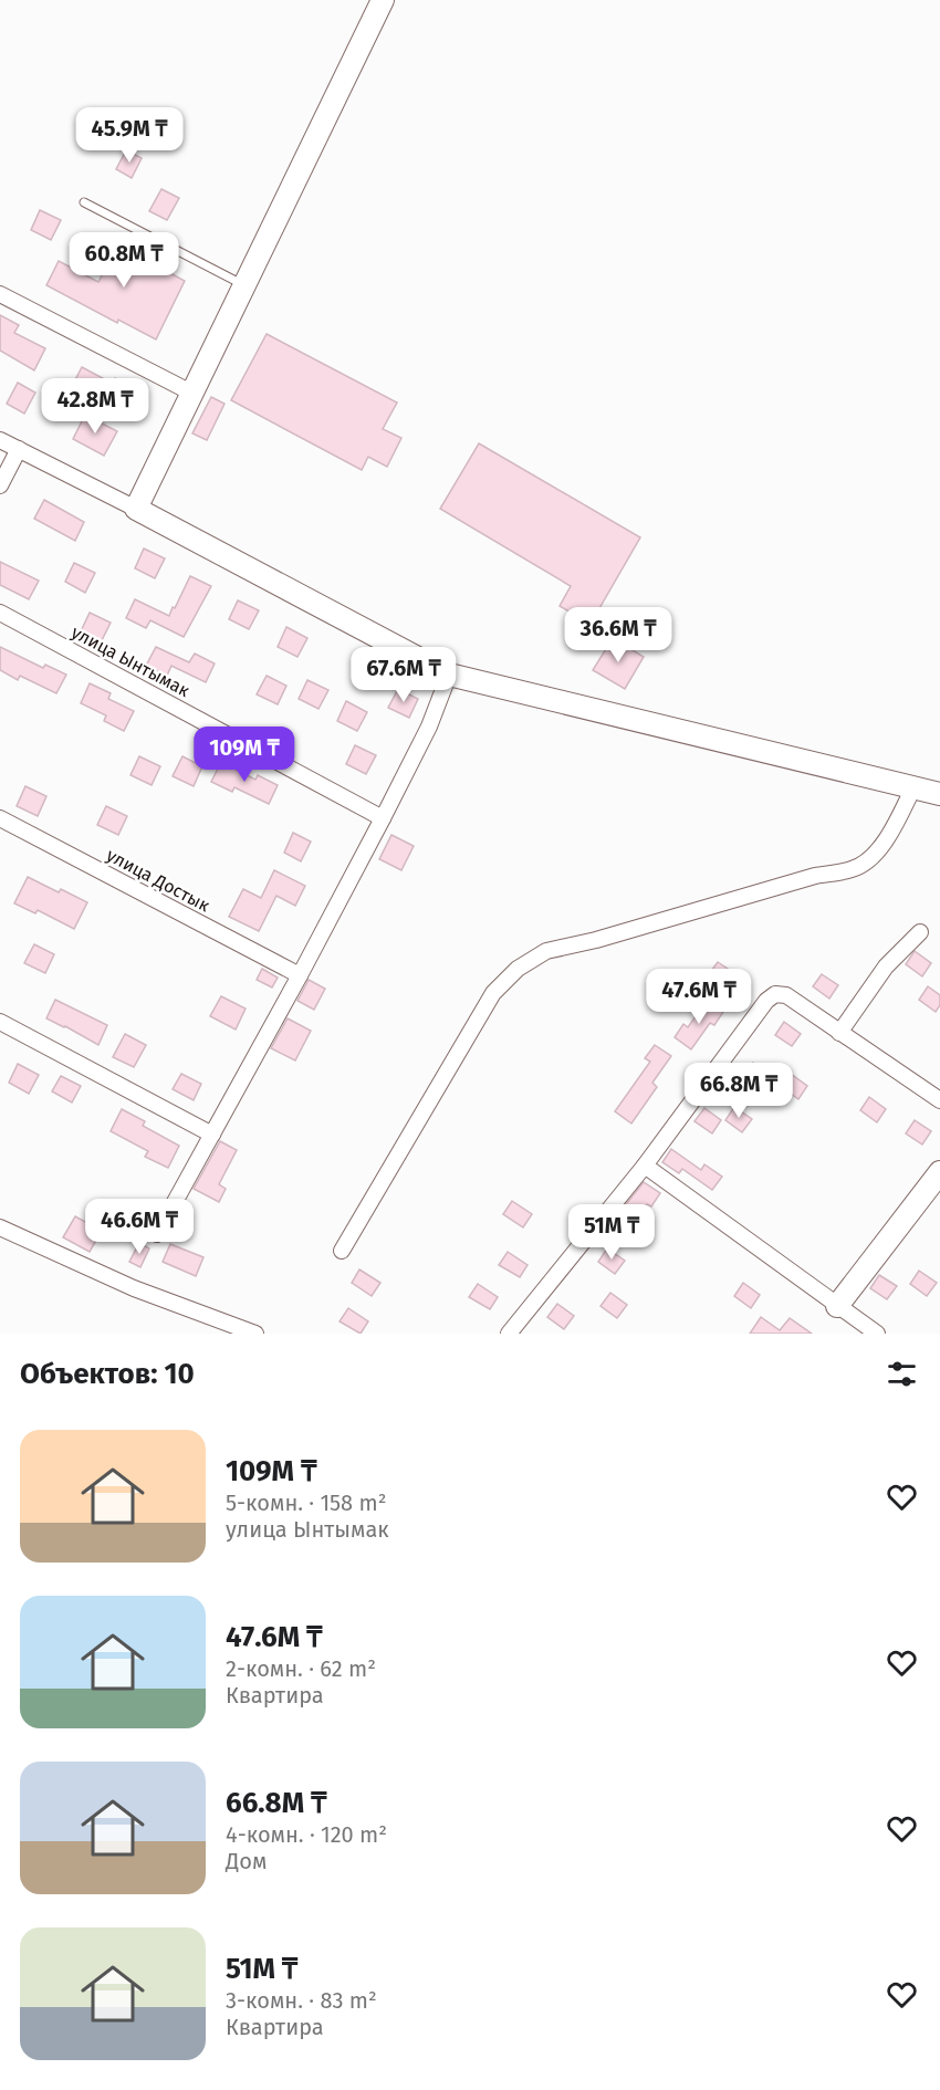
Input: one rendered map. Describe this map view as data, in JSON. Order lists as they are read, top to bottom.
{
  "streets": {
    "street": ["улица Ынтымак", "улица Достык"]
  },
  "page": {
    "price": [
      "45.9M ₸",
      "60.8M ₸",
      "42.8M ₸",
      "36.6M ₸",
      "67.6M ₸",
      "109M ₸",
      "47.6M ₸",
      "66.8M ₸",
      "46.6M ₸",
      "51M ₸"
    ],
    "heading": "Объектов: 10",
    "list": [
      {
        "name": "109M ₸",
        "note": "5-комн. · 158 m² · улица Ынтымак"
      },
      {
        "name": "47.6M ₸",
        "note": "2-комн. · 62 m² · Квартира"
      },
      {
        "name": "66.8M ₸",
        "note": "4-комн. · 120 m² · Дом"
      },
      {
        "name": "51M ₸",
        "note": "3-комн. · 83 m² · Квартира"
      }
    ]
  }
}
